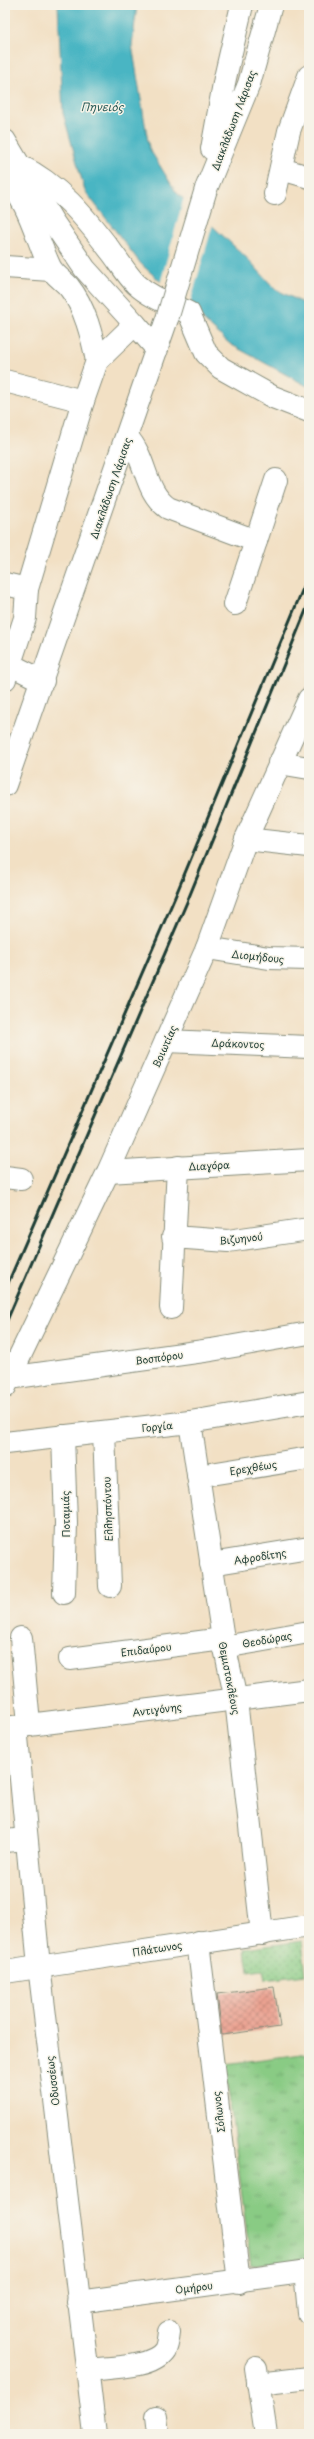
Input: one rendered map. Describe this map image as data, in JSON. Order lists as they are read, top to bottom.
{
  "streets": {
    "street": [
      "Διακλάδωση Λάρισας",
      "Διομήδους",
      "Δράκοντος",
      "Βοιωτίας",
      "Διαγόρα",
      "Βιζυηνού",
      "Βοσπόρου",
      "Γοργία",
      "Ερεχθέως",
      "Ελλησπόντου",
      "Ποταμιάς",
      "Αφροδίτης",
      "Θεοδώρας",
      "Επιδαύρου",
      "Θεμιστοκλέους",
      "Αντιγόνης",
      "Πλάτωνος",
      "Οδυσσέως",
      "Σόλωνος",
      "Ομήρου"
    ]
  },
  "crossings": [
    ["Διομήδους", "Βοιωτίας"],
    ["Δράκοντος", "Βοιωτίας"],
    ["Βοιωτίας", "Διαγόρα"],
    ["Βοιωτίας", "Βοσπόρου"],
    ["Γοργία", "Ελλησπόντου"],
    ["Γοργία", "Ποταμιάς"],
    ["Γοργία", "Θεμιστοκλέους"],
    ["Ερεχθέως", "Θεμιστοκλέους"],
    ["Αφροδίτης", "Θεμιστοκλέους"],
    ["Θεοδώρας", "Επιδαύρου"],
    ["Θεοδώρας", "Θεμιστοκλέους"],
    ["Επιδαύρου", "Θεμιστοκλέους"],
    ["Θεμιστοκλέους", "Αντιγόνης"],
    ["Θεμιστοκλέους", "Πλάτωνος"],
    ["Αντιγόνης", "Οδυσσέως"],
    ["Πλάτωνος", "Οδυσσέως"],
    ["Πλάτωνος", "Σόλωνος"],
    ["Οδυσσέως", "Ομήρου"],
    ["Σόλωνος", "Ομήρου"]
  ],
  "water": ["Πηνειός"]
}
